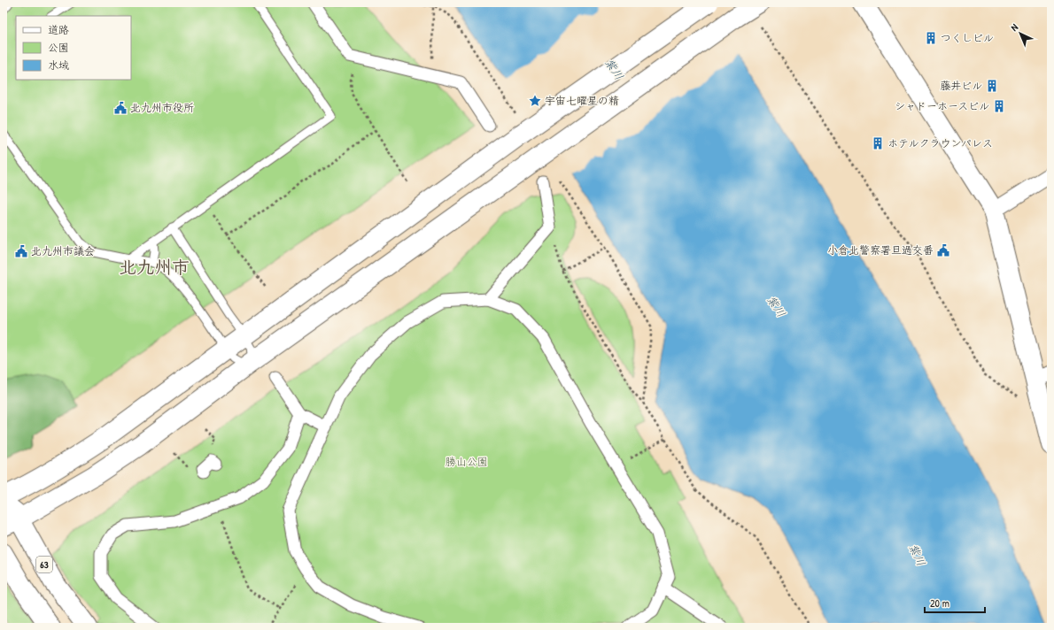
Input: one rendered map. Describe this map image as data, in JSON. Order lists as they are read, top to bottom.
{
  "streets": {
    "street": ["63"]
  },
  "districts": ["北九州市"],
  "water": ["紫川"],
  "parks": ["勝山公園"],
  "places": {
    "building": [
      "つくしビル",
      "藤井ビル",
      "シャドーホースビル",
      "ホテルクラウンパレス"
    ],
    "place": ["宇宙七曜星の精"],
    "public building": ["北九州市役所", "小倉北警察署旦過交番", "北九州市議会"]
  },
  "legend": ["道路", "公園", "水域"],
  "scale_bar": "20 m",
  "north": "top left"
}
